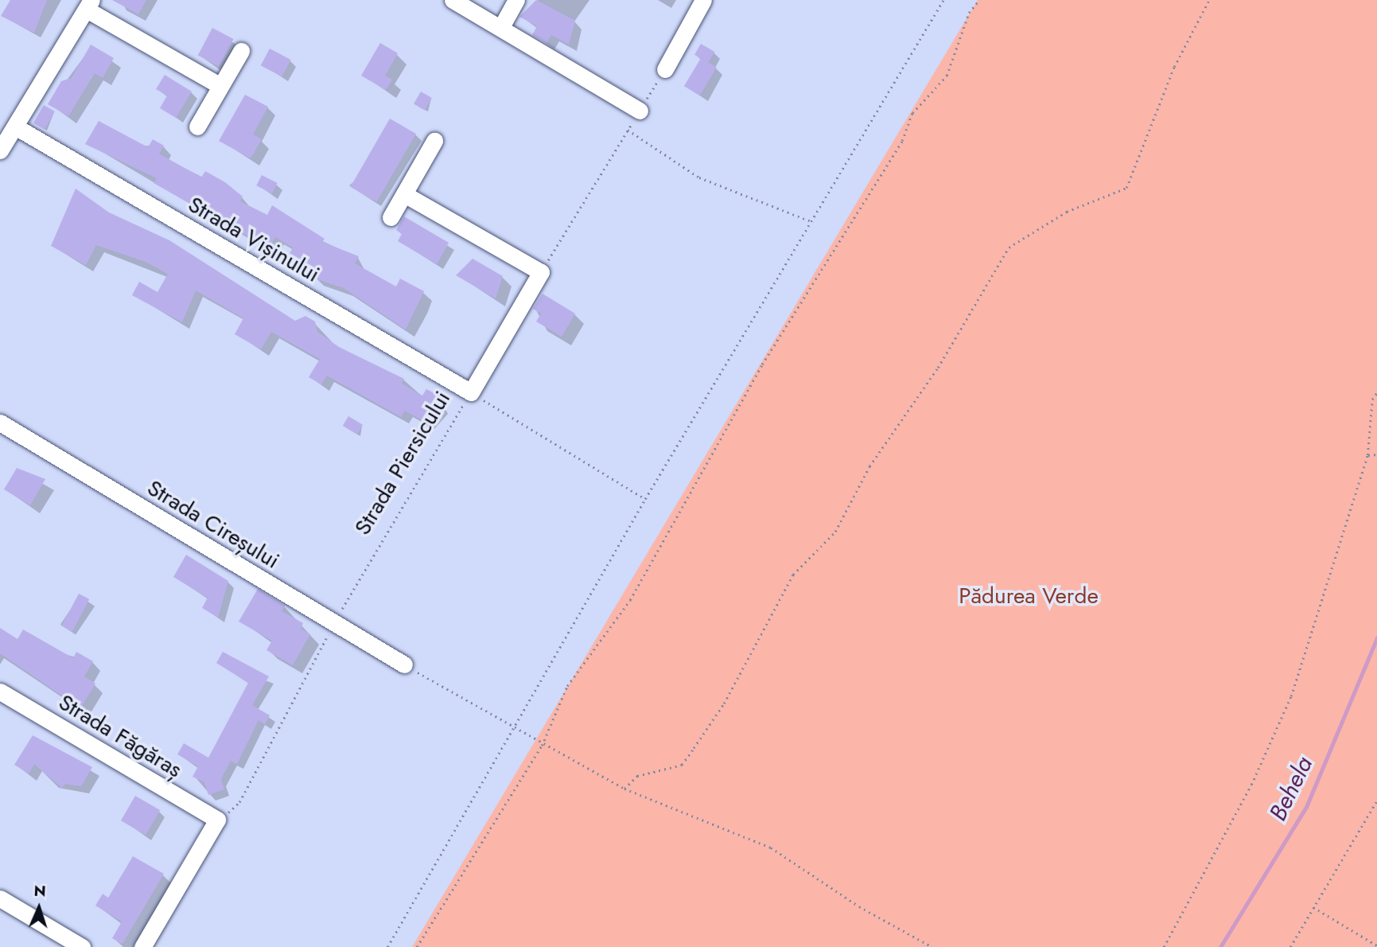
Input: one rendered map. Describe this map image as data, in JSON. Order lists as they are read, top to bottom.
{
  "streets": {
    "street": [
      "Strada Vișinului",
      "Strada Piersicului",
      "Strada Cireșului",
      "Strada Făgăraș"
    ]
  },
  "crossings": [
    ["Strada Vișinului", "Strada Piersicului"],
    ["Strada Piersicului", "Strada Cireșului"],
    ["Strada Piersicului", "Strada Făgăraș"]
  ],
  "water": ["Behela"],
  "parks": ["Pădurea Verde"],
  "north": "top"
}
